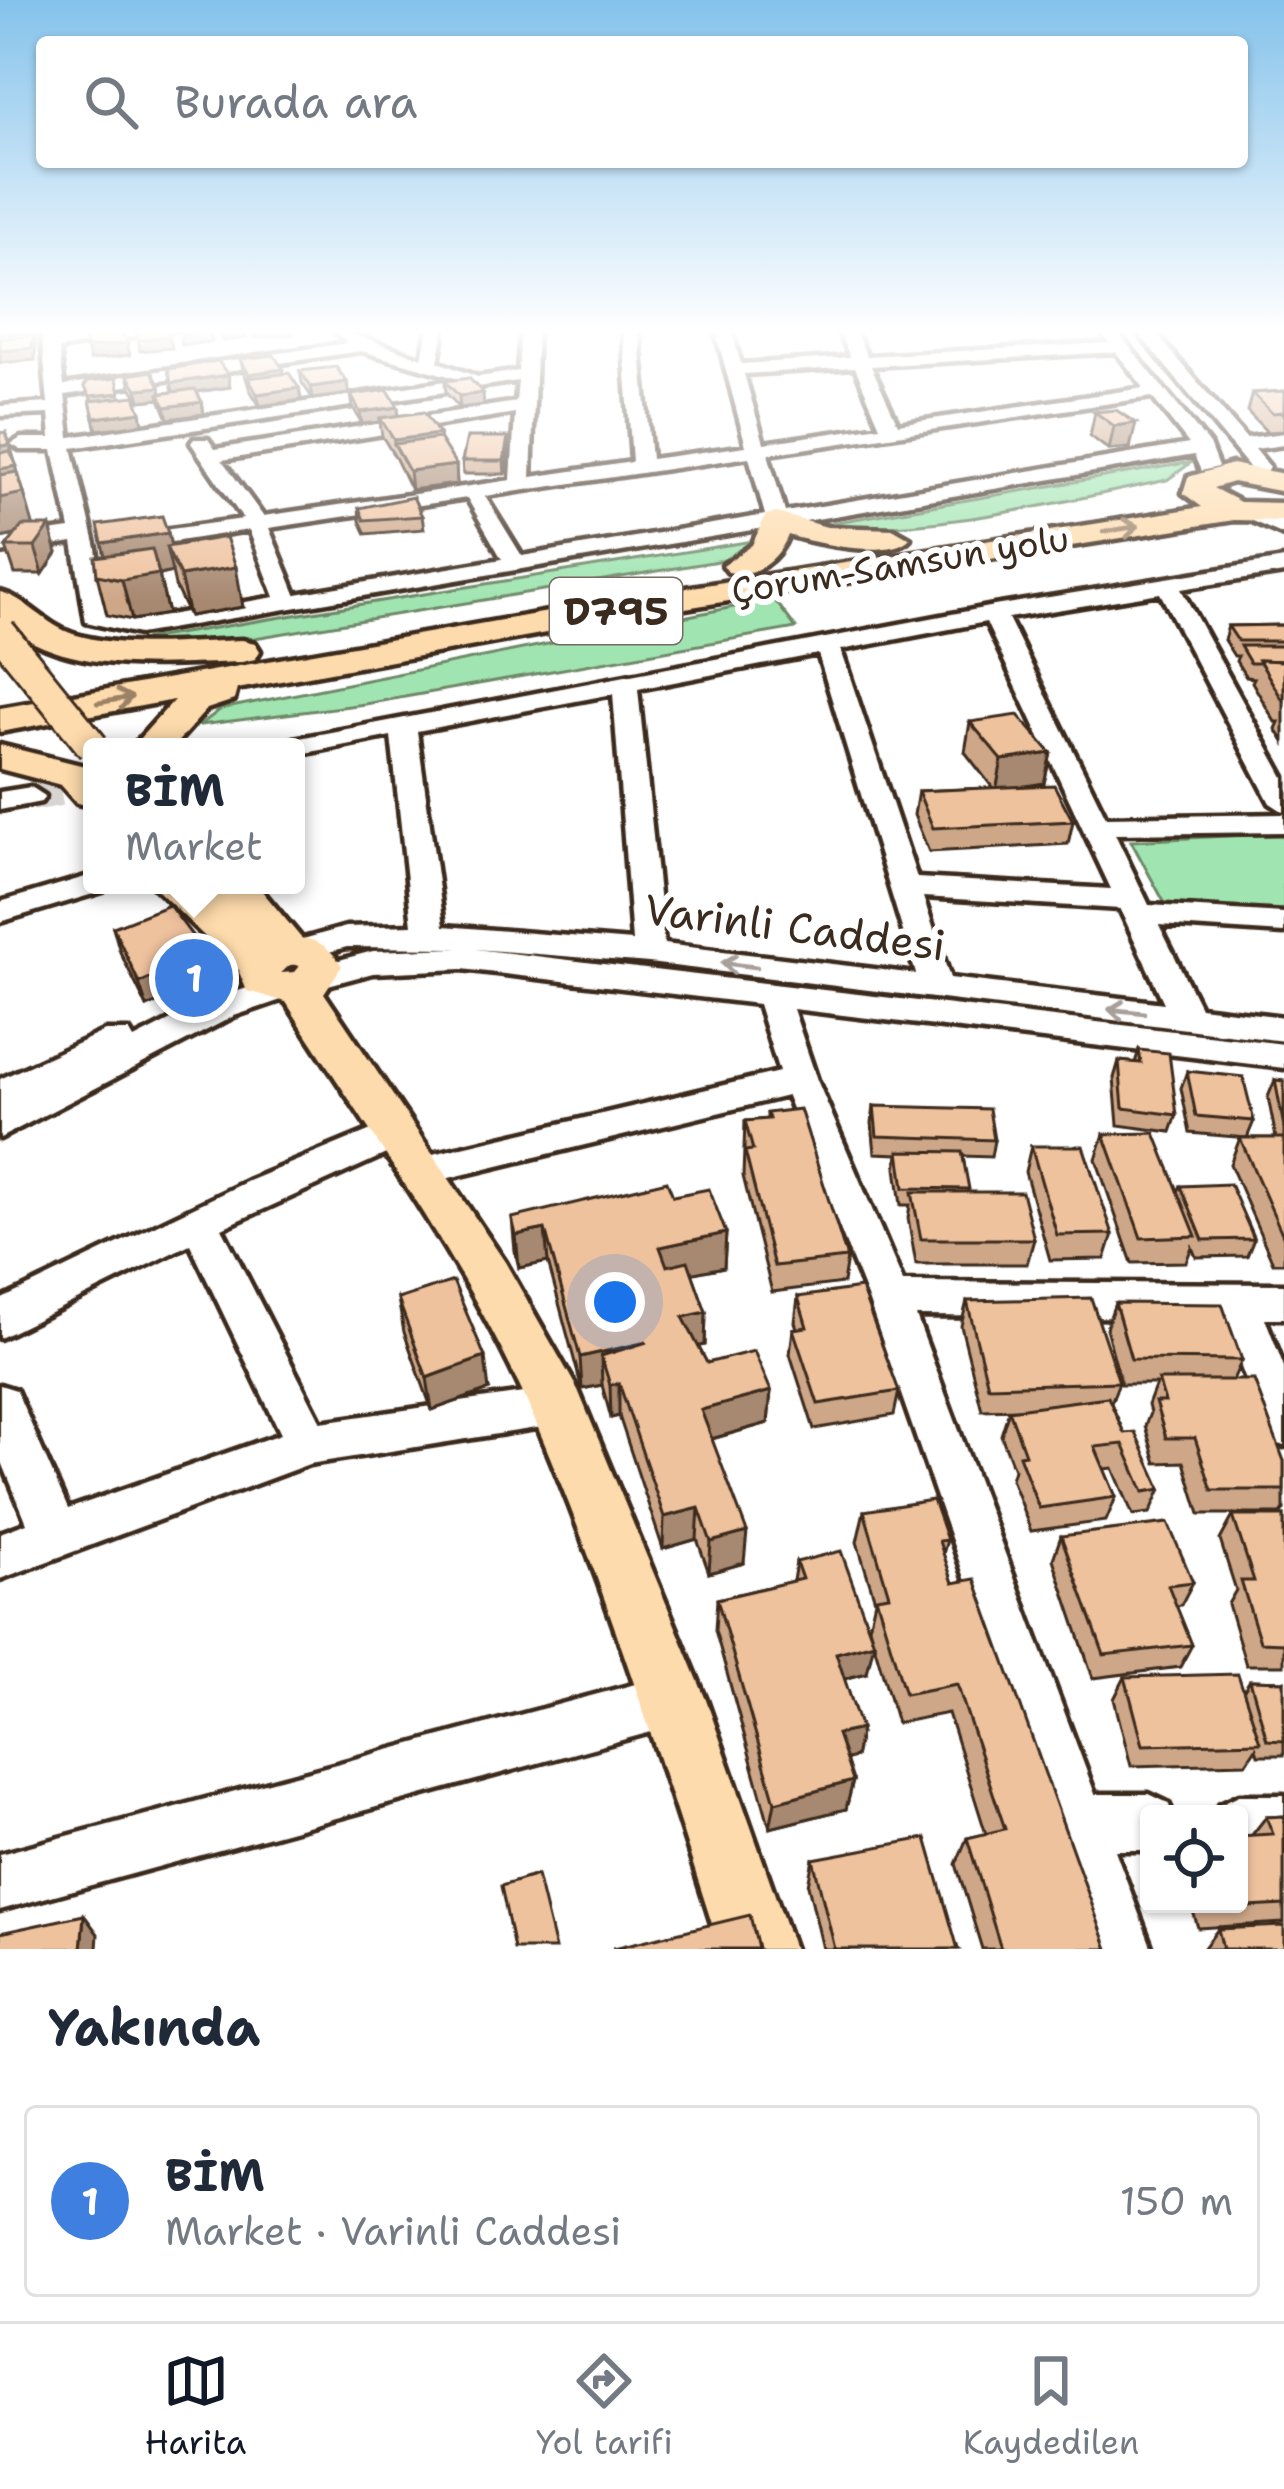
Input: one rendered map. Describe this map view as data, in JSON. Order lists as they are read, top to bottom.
{
  "streets": {
    "highway": ["Çorum-Samsun yolu", "D795"],
    "street": ["Varinli Caddesi"]
  },
  "page": {
    "search": "Burada ara",
    "popup": ["BİM", "Market"],
    "pins": "1",
    "heading": "Yakında",
    "list": [
      {
        "mark": "1",
        "name": "BİM",
        "note": "Market · Varinli Caddesi",
        "value": "150 m"
      }
    ],
    "nav": ["Harita", "Yol tarifi", "Kaydedilen"]
  }
}
